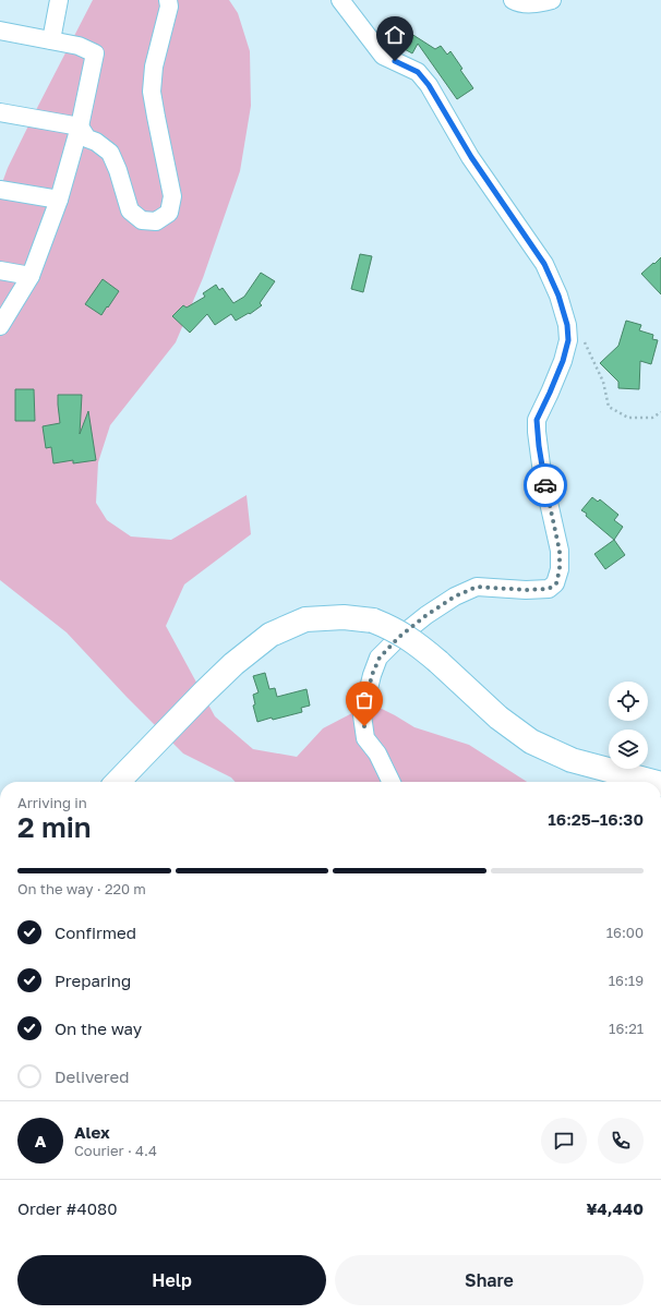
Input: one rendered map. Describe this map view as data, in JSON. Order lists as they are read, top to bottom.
{
  "page": {
    "heading": ["2 min", "Arriving in", "16:25–16:30"],
    "panel": [
      "Alex",
      "Courier · 4.4",
      "Order #4080",
      "¥4,440"
    ],
    "bar": "On the way · 220 m",
    "list": [
      ["Confirmed", "16:00"],
      ["Preparing", "16:19"],
      ["On the way", "16:21"],
      "Delivered"
    ],
    "round": "A",
    "buttons": ["Help", "Share"]
  }
}
